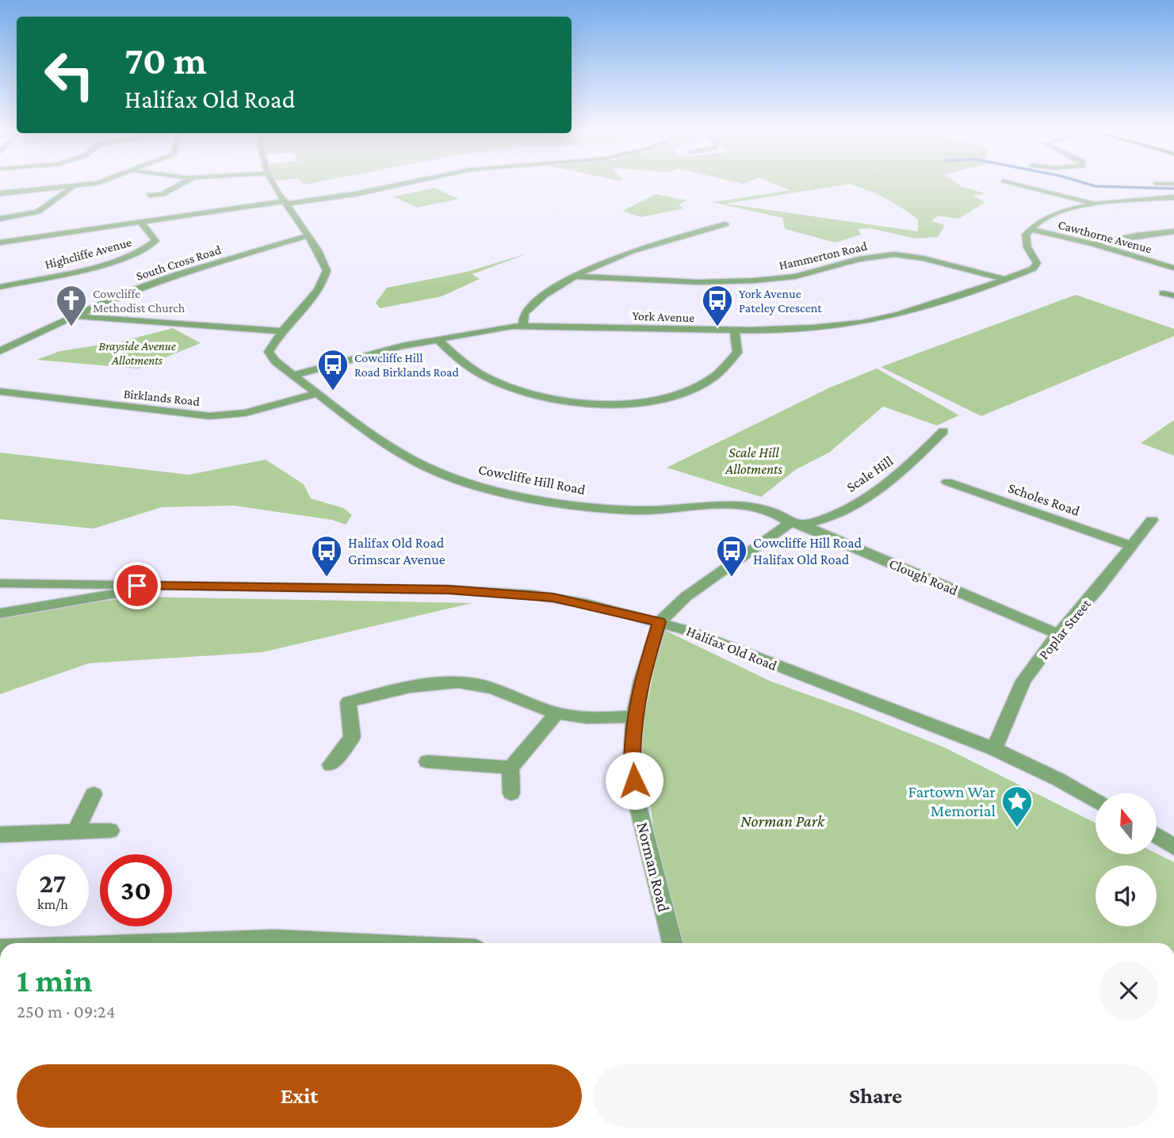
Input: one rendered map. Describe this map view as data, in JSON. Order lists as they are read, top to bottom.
{
  "streets": {
    "street": [
      "Cawthorne Avenue",
      "Highcliffe Avenue",
      "Hammerton Road",
      "South Cross Road",
      "York Avenue",
      "Birklands Road",
      "Scale Hill",
      "Cowcliffe Hill Road",
      "Scholes Road",
      "Clough Road",
      "Poplar Street",
      "Halifax Old Road",
      "Norman Road"
    ]
  },
  "crossings": [
    ["Cawthorne Avenue", "York Avenue"],
    ["Hammerton Road", "York Avenue"],
    ["South Cross Road", "Cowcliffe Hill Road"],
    ["York Avenue", "Cowcliffe Hill Road"],
    ["Birklands Road", "Cowcliffe Hill Road"],
    ["Scale Hill", "Cowcliffe Hill Road"],
    ["Scale Hill", "Clough Road"],
    ["Cowcliffe Hill Road", "Clough Road"],
    ["Scholes Road", "Poplar Street"],
    ["Clough Road", "Poplar Street"],
    ["Poplar Street", "Halifax Old Road"],
    ["Halifax Old Road", "Norman Road"]
  ],
  "parks": ["Brayside Avenue Allotments", "Scale Hill Allotments", "Norman Park"],
  "places": {
    "church": ["Cowcliffe Methodist Church"],
    "bus stop": [
      "York Avenue Pateley Crescent",
      "Cowcliffe Hill Road Birklands Road",
      "Halifax Old Road Grimscar Avenue",
      "Cowcliffe Hill Road Halifax Old Road"
    ],
    "place": ["Fartown War Memorial"]
  },
  "north": "top",
  "page": {
    "turn": ["70 m", "Halifax Old Road"],
    "speed": "27 km/h",
    "limit": "30",
    "heading": ["1 min", "250 m · 09:24"],
    "buttons": ["Exit", "Share"]
  }
}
